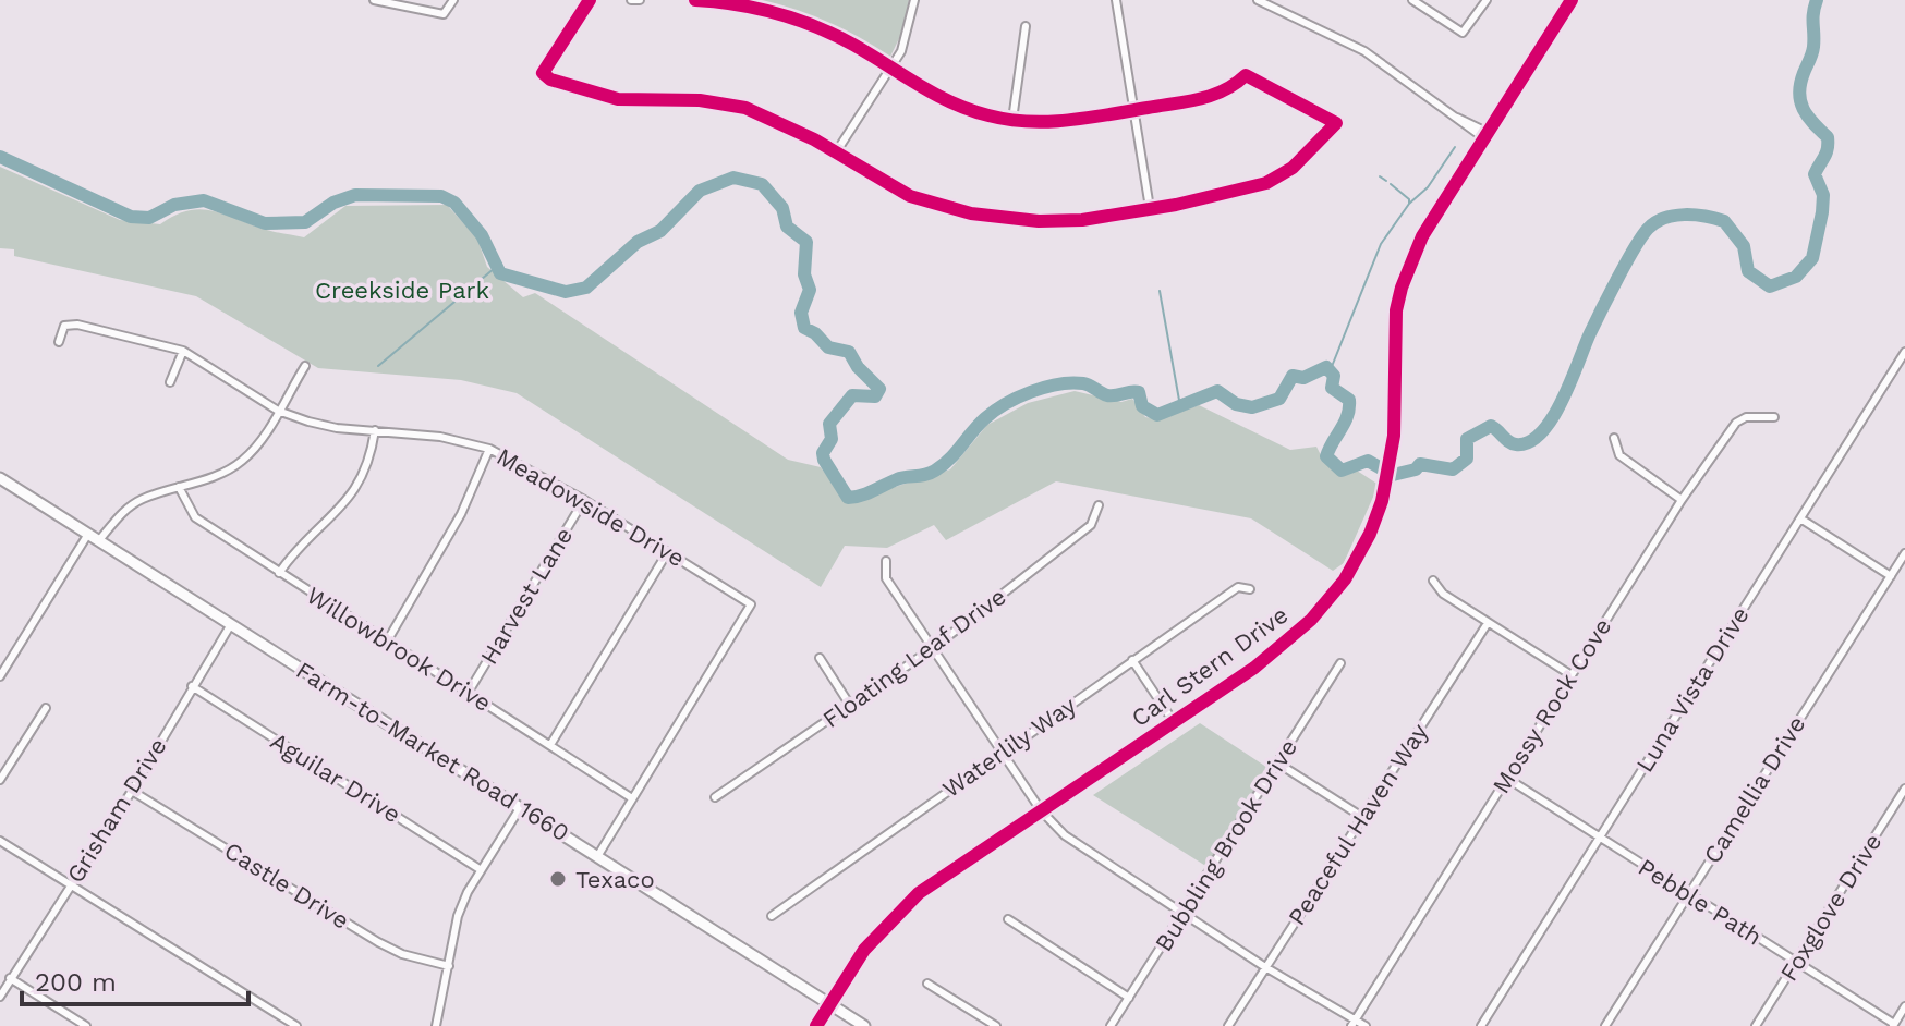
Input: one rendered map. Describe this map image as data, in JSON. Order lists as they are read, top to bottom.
{
  "streets": {
    "street": [
      "Meadowside Drive",
      "Harvest Lane",
      "Willowbrook Drive",
      "Floating Leaf Drive",
      "Carl Stern Drive",
      "Luna Vista Drive",
      "Mossy Rock Cove",
      "Waterlily Way",
      "Farm-to-Market Road 1660",
      "Aguilar Drive",
      "Camellia Drive",
      "Grisham Drive",
      "Peaceful Haven Way",
      "Bubbling Brook Drive",
      "Castle Drive",
      "Pebble Path",
      "Foxglove Drive"
    ]
  },
  "crossings": [
    ["Meadowside Drive", "Harvest Lane"],
    ["Meadowside Drive", "Willowbrook Drive"],
    ["Meadowside Drive", "Farm-to-Market Road 1660"],
    ["Harvest Lane", "Willowbrook Drive"],
    ["Carl Stern Drive", "Farm-to-Market Road 1660"],
    ["Luna Vista Drive", "Pebble Path"],
    ["Mossy Rock Cove", "Pebble Path"],
    ["Farm-to-Market Road 1660", "Grisham Drive"],
    ["Aguilar Drive", "Grisham Drive"],
    ["Camellia Drive", "Pebble Path"],
    ["Grisham Drive", "Castle Drive"],
    ["Pebble Path", "Foxglove Drive"]
  ],
  "parks": ["Creekside Park"],
  "places": ["Texaco"],
  "scale_bar": "200 m"
}
